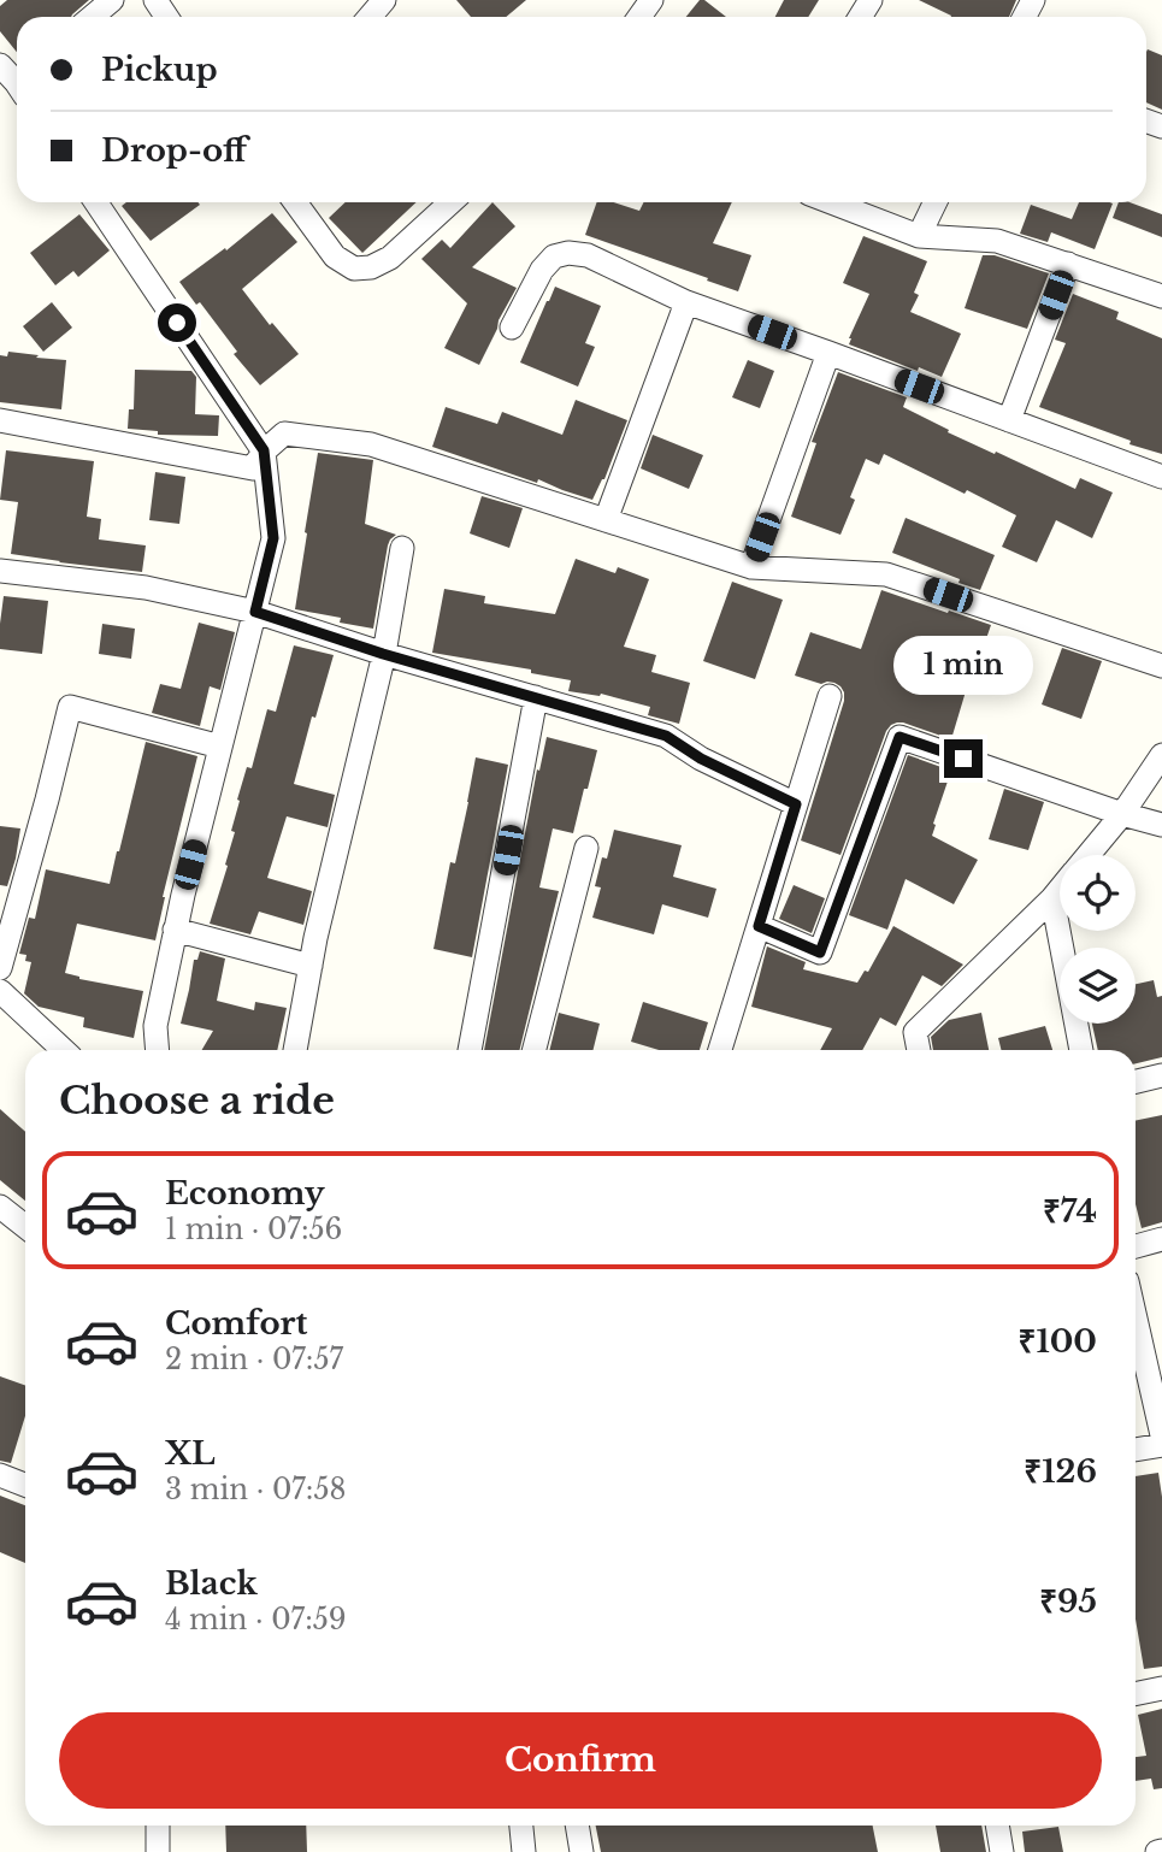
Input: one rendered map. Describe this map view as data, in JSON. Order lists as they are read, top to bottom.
{
  "page": {
    "banner": ["Pickup", "Drop-off"],
    "bubble": "1 min",
    "heading": "Choose a ride",
    "list": [
      {
        "name": "Economy",
        "note": "1 min · 07:56",
        "value": "₹74"
      },
      {
        "name": "Comfort",
        "note": "2 min · 07:57",
        "value": "₹100"
      },
      {
        "name": "XL",
        "note": "3 min · 07:58",
        "value": "₹126"
      },
      {
        "name": "Black",
        "note": "4 min · 07:59",
        "value": "₹95"
      }
    ],
    "buttons": "Confirm"
  }
}
